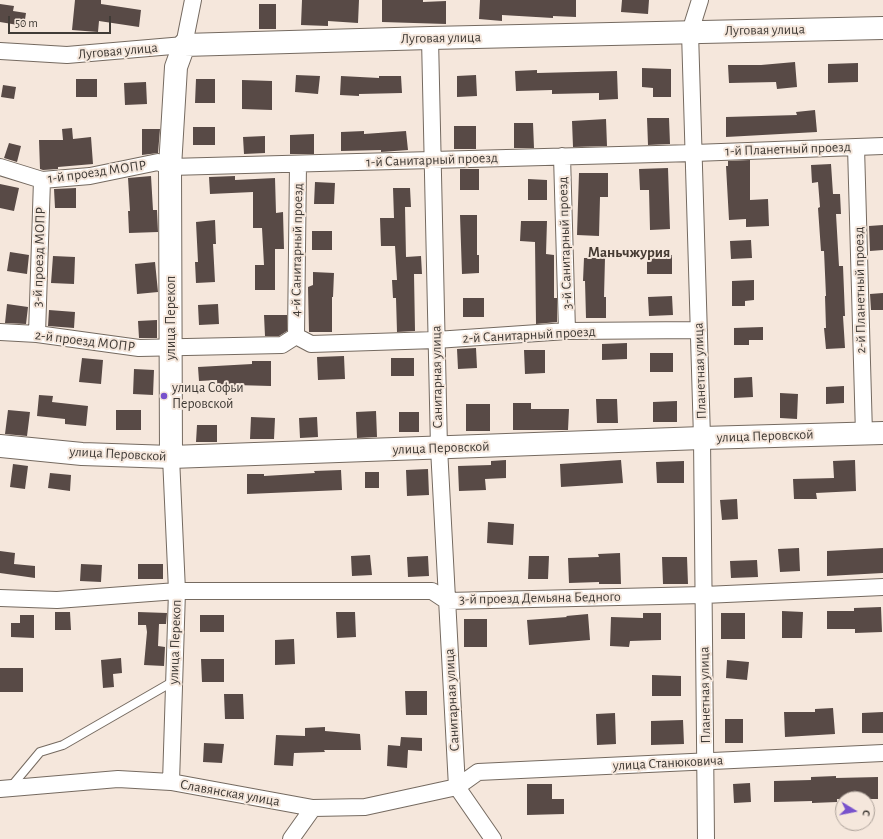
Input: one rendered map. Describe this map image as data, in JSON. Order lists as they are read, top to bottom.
{
  "streets": {
    "main road": ["Луговая улица", "улица Перекоп", "улица Перовской"],
    "street": [
      "1-й Планетный проезд",
      "1-й Санитарный проезд",
      "1-й проезд МОПР",
      "3-й Санитарный проезд",
      "4-й Санитарный проезд",
      "3-й проезд МОПР",
      "2-й Планетный проезд",
      "2-й Санитарный проезд",
      "2-й проезд МОПР",
      "Планетная улица",
      "Санитарная улица",
      "3-й проезд Демьяна Бедного",
      "улица Станюковича",
      "Славянская улица"
    ]
  },
  "crossings": [
    ["Луговая улица", "улица Перекоп"],
    ["Луговая улица", "Планетная улица"],
    ["Луговая улица", "Санитарная улица"],
    ["1-й Планетный проезд", "1-й Санитарный проезд"],
    ["1-й Планетный проезд", "2-й Планетный проезд"],
    ["1-й Планетный проезд", "Планетная улица"],
    ["1-й Санитарный проезд", "1-й проезд МОПР"],
    ["1-й Санитарный проезд", "3-й Санитарный проезд"],
    ["1-й Санитарный проезд", "4-й Санитарный проезд"],
    ["1-й Санитарный проезд", "улица Перекоп"],
    ["1-й Санитарный проезд", "Планетная улица"],
    ["1-й Санитарный проезд", "Санитарная улица"],
    ["1-й проезд МОПР", "3-й проезд МОПР"],
    ["1-й проезд МОПР", "улица Перекоп"],
    ["3-й Санитарный проезд", "2-й Санитарный проезд"],
    ["4-й Санитарный проезд", "2-й Санитарный проезд"],
    ["3-й проезд МОПР", "2-й проезд МОПР"],
    ["2-й Планетный проезд", "улица Перовской"],
    ["улица Перекоп", "2-й проезд МОПР"],
    ["улица Перекоп", "улица Перовской"],
    ["улица Перекоп", "3-й проезд Демьяна Бедного"],
    ["улица Перекоп", "Славянская улица"],
    ["2-й Санитарный проезд", "Планетная улица"],
    ["2-й Санитарный проезд", "Санитарная улица"],
    ["Планетная улица", "улица Перовской"],
    ["Планетная улица", "3-й проезд Демьяна Бедного"],
    ["Планетная улица", "улица Станюковича"],
    ["Санитарная улица", "улица Перовской"],
    ["Санитарная улица", "3-й проезд Демьяна Бедного"],
    ["Санитарная улица", "улица Станюковича"],
    ["Санитарная улица", "Славянская улица"],
    ["улица Станюковича", "Славянская улица"]
  ],
  "districts": ["Маньчжурия"],
  "places": ["улица Софьи Перовской"],
  "scale_bar": "50 m",
  "north": "right"
}
